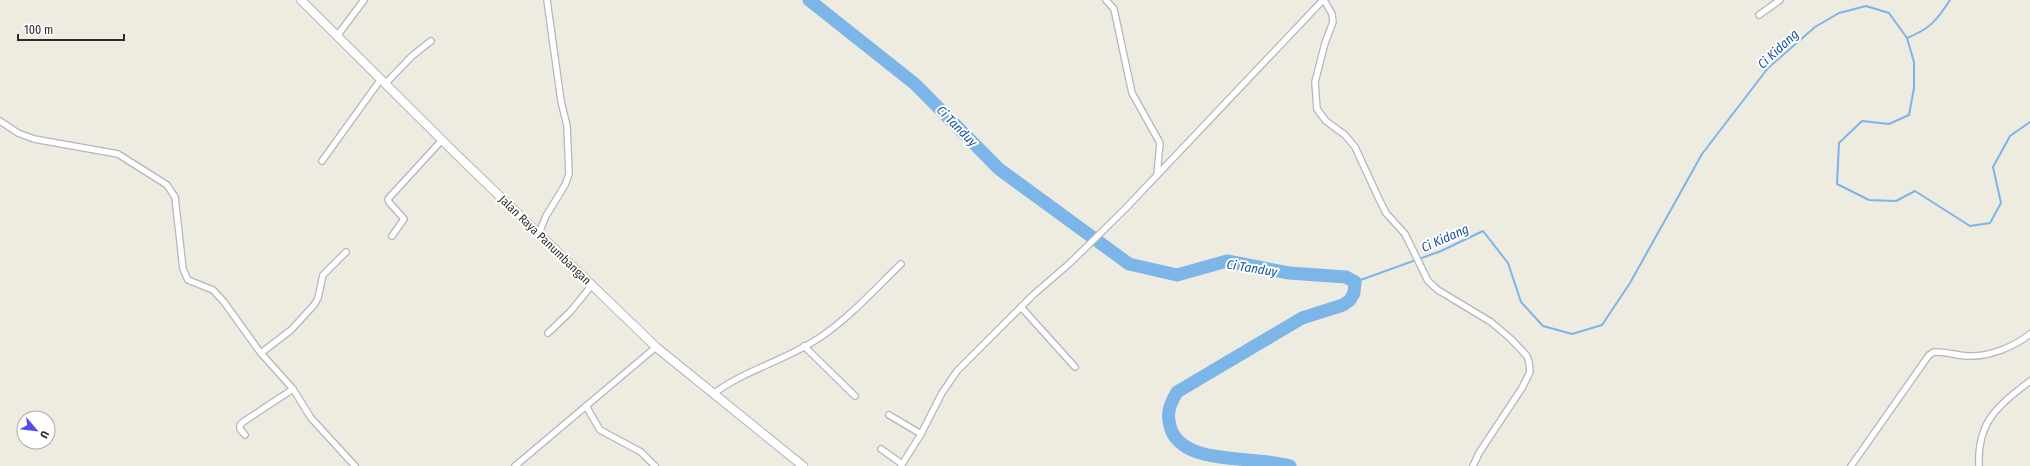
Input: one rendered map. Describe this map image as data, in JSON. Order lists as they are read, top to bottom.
{
  "streets": {
    "main road": ["Jalan Raya Panumbangan"]
  },
  "water": ["Ci Kidang", "Ci Tanduy"],
  "scale_bar": "100 m",
  "north": "bottom right"
}
